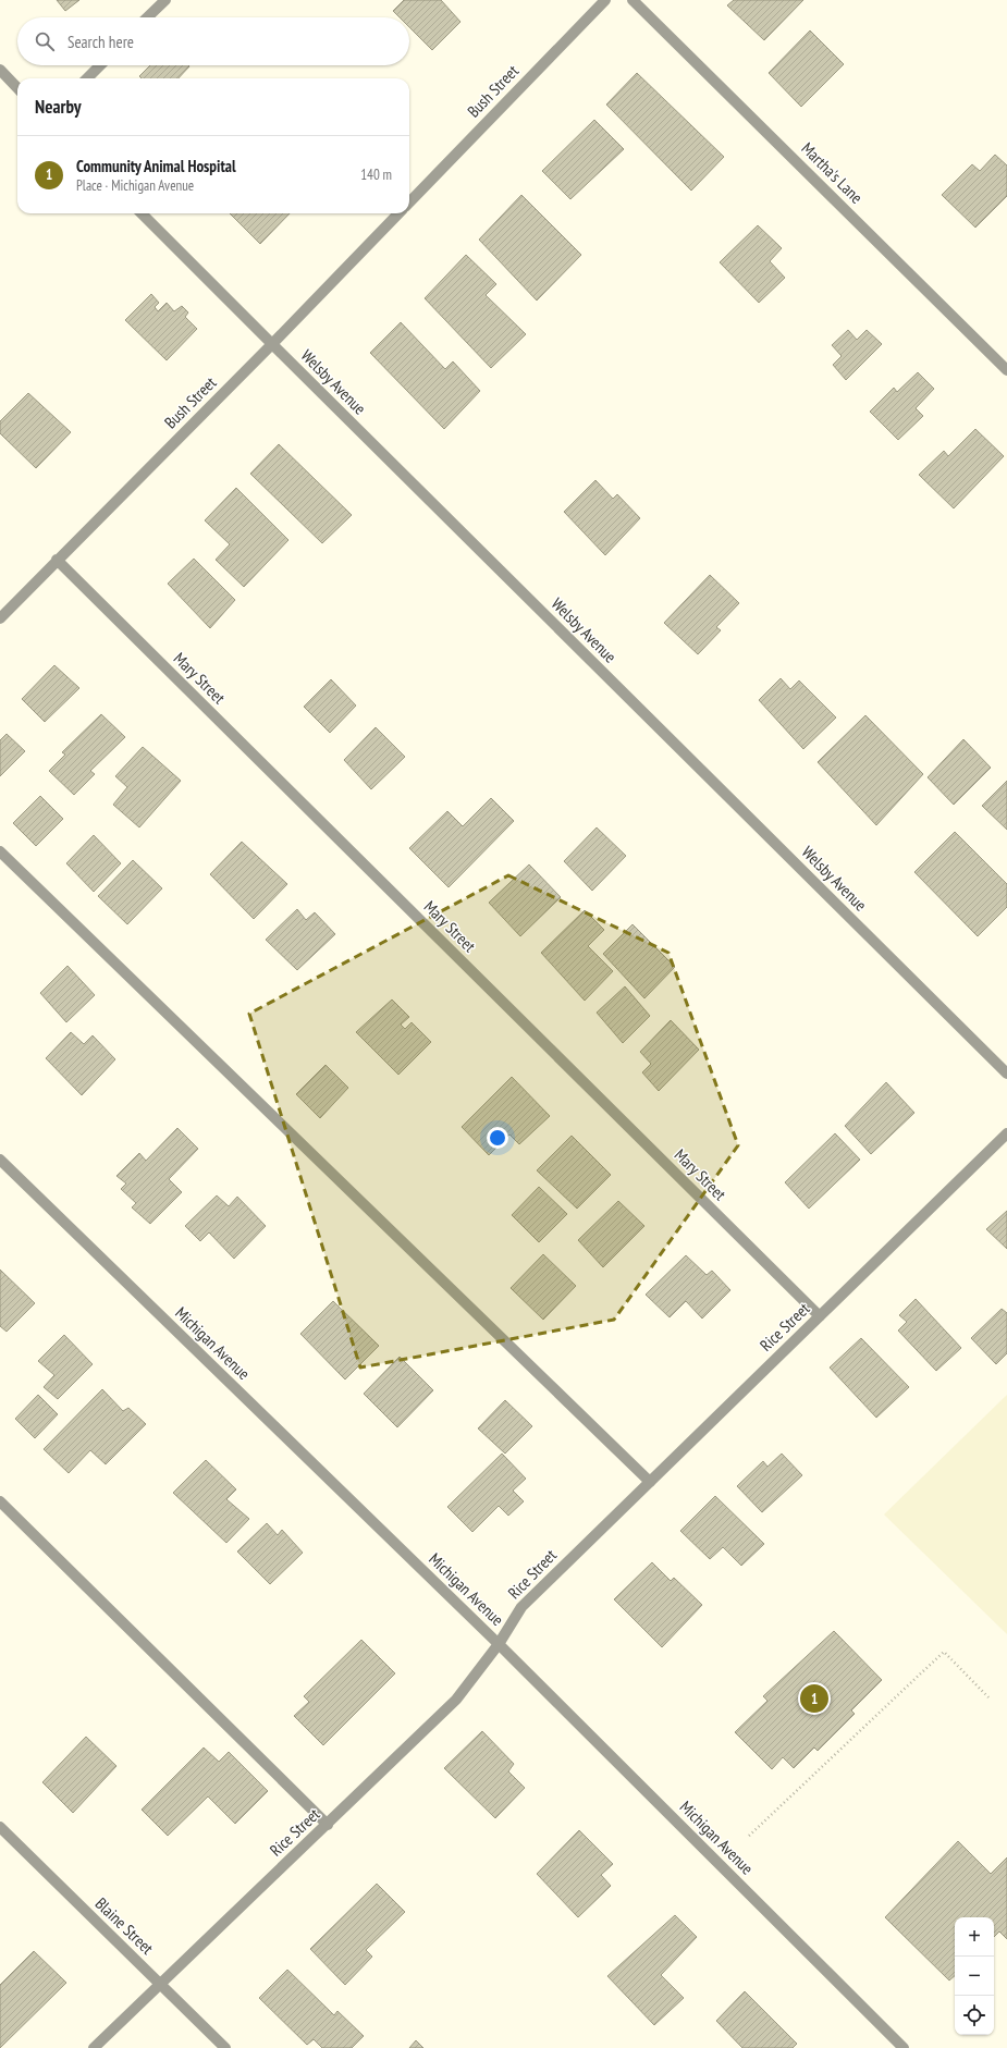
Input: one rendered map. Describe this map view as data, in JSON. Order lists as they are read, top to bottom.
{
  "streets": {
    "street": [
      "Bush Street",
      "Martha's Lane",
      "Welsby Avenue",
      "Mary Street",
      "Rice Street",
      "Michigan Avenue",
      "Blaine Street"
    ]
  },
  "crossings": [
    ["Bush Street", "Welsby Avenue"],
    ["Bush Street", "Mary Street"],
    ["Mary Street", "Rice Street"],
    ["Rice Street", "Michigan Avenue"],
    ["Rice Street", "Blaine Street"]
  ],
  "page": {
    "search": "Search here",
    "heading": "Nearby",
    "list": [
      {
        "mark": "1",
        "name": "Community Animal Hospital",
        "note": "Place · Michigan Avenue",
        "value": "140 m"
      }
    ],
    "pins": "1",
    "map_buttons": ["+", "−"]
  }
}
